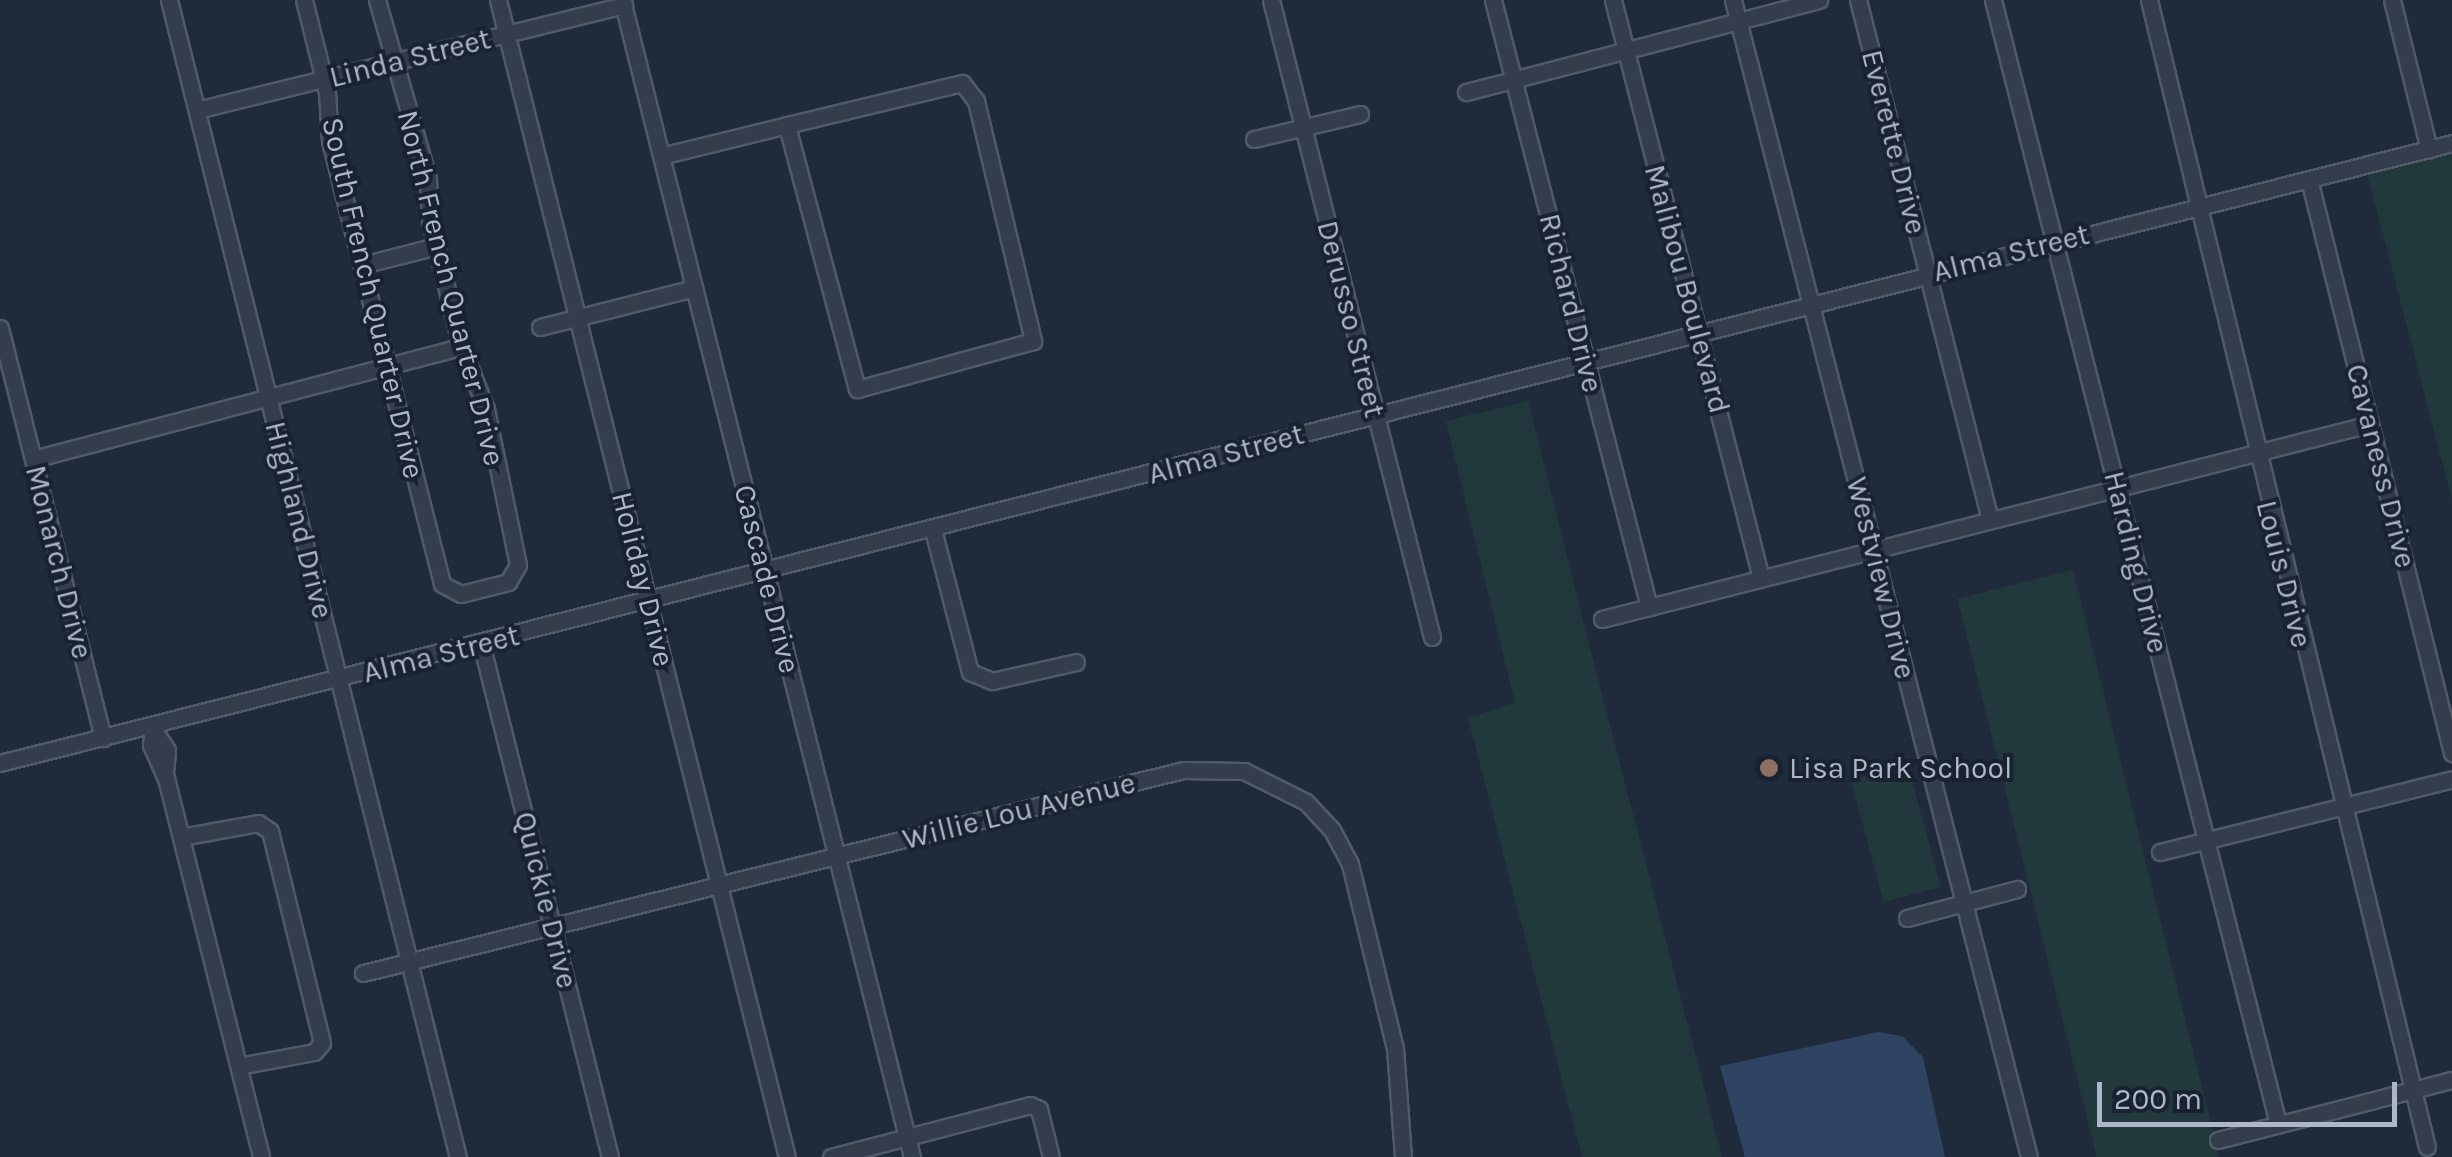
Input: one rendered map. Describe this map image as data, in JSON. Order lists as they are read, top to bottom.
{
  "streets": {
    "street": [
      "Linda Street",
      "Everette Drive",
      "Alma Street",
      "North French Quarter Drive",
      "Malibou Boulevard",
      "South French Quarter Drive",
      "Richard Drive",
      "Derusso Street",
      "Cavaness Drive",
      "Highland Drive",
      "Monarch Drive",
      "Harding Drive",
      "Louis Drive",
      "Westview Drive",
      "Holiday Drive",
      "Cascade Drive",
      "Willie Lou Avenue",
      "Quickie Drive"
    ]
  },
  "crossings": [
    ["Linda Street", "North French Quarter Drive"],
    ["Linda Street", "South French Quarter Drive"],
    ["Linda Street", "Highland Drive"],
    ["Linda Street", "Holiday Drive"],
    ["Linda Street", "Cascade Drive"],
    ["Everette Drive", "Alma Street"],
    ["Alma Street", "Malibou Boulevard"],
    ["Alma Street", "Richard Drive"],
    ["Alma Street", "Derusso Street"],
    ["Alma Street", "Cavaness Drive"],
    ["Alma Street", "Highland Drive"],
    ["Alma Street", "Monarch Drive"],
    ["Alma Street", "Harding Drive"],
    ["Alma Street", "Louis Drive"],
    ["Alma Street", "Westview Drive"],
    ["Alma Street", "Holiday Drive"],
    ["Alma Street", "Cascade Drive"],
    ["Alma Street", "Quickie Drive"],
    ["North French Quarter Drive", "South French Quarter Drive"],
    ["Highland Drive", "Willie Lou Avenue"],
    ["Holiday Drive", "Willie Lou Avenue"],
    ["Cascade Drive", "Willie Lou Avenue"],
    ["Willie Lou Avenue", "Quickie Drive"]
  ],
  "places": ["Lisa Park School"],
  "scale_bar": "200 m"
}
